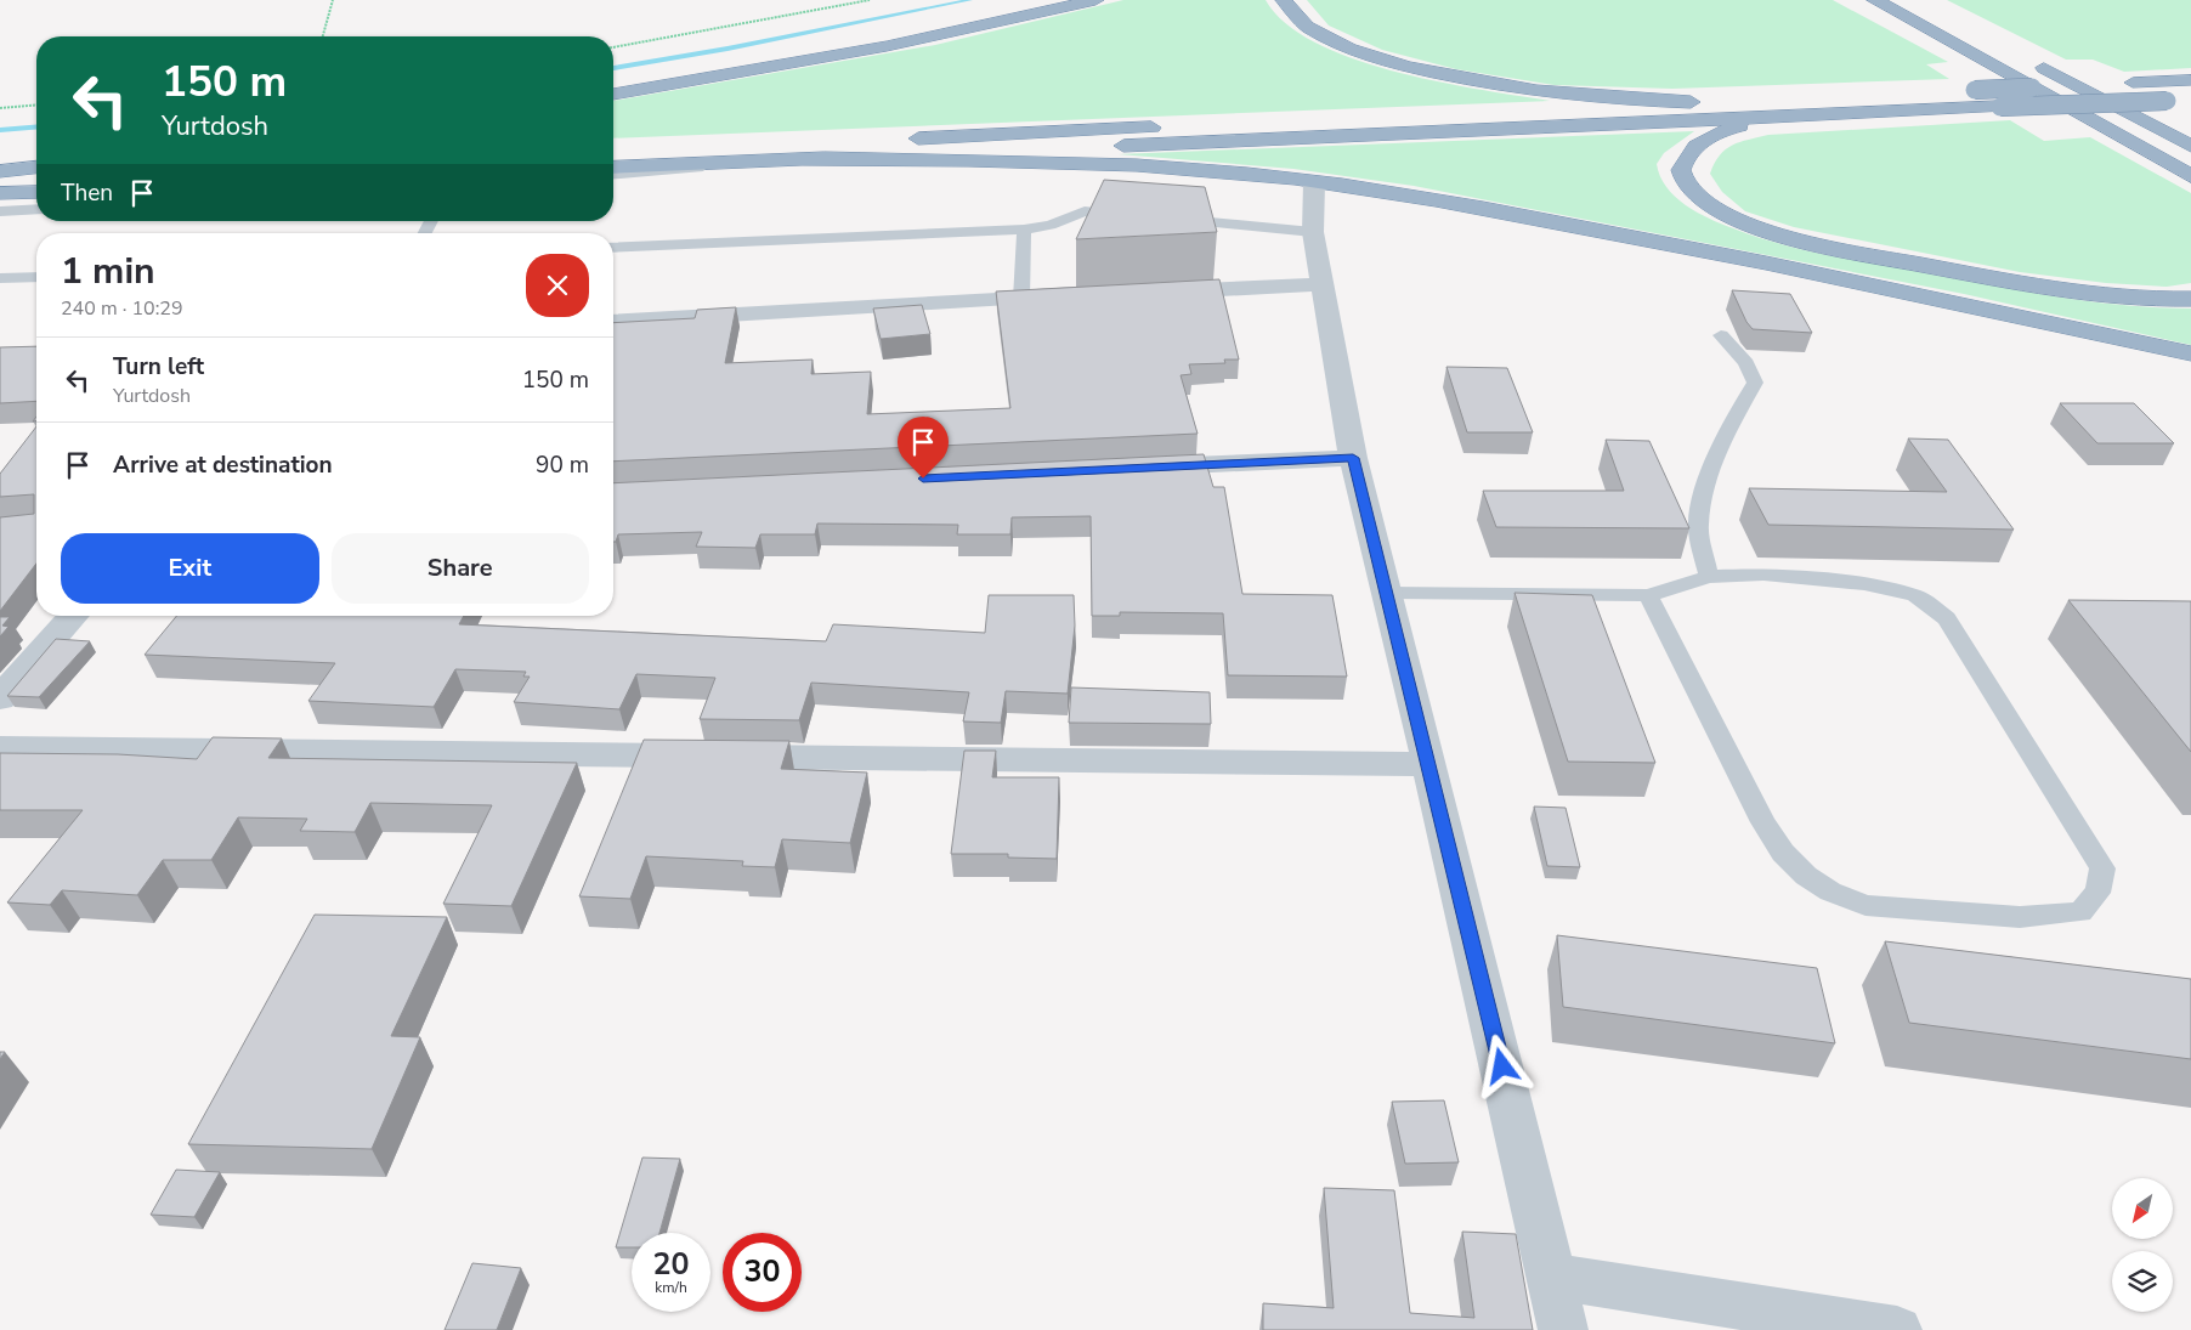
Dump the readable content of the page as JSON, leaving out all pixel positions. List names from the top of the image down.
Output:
{
  "north": "bottom left",
  "page": {
    "turn": ["150 m", "Yurtdosh"],
    "then": "Then",
    "heading": ["1 min", "240 m · 10:29"],
    "list": [
      {
        "name": "Turn left",
        "note": "Yurtdosh",
        "value": "150 m"
      },
      {
        "name": "Arrive at destination",
        "value": "90 m"
      }
    ],
    "buttons": ["Exit", "Share"],
    "speed": "20 km/h",
    "limit": "30"
  }
}
